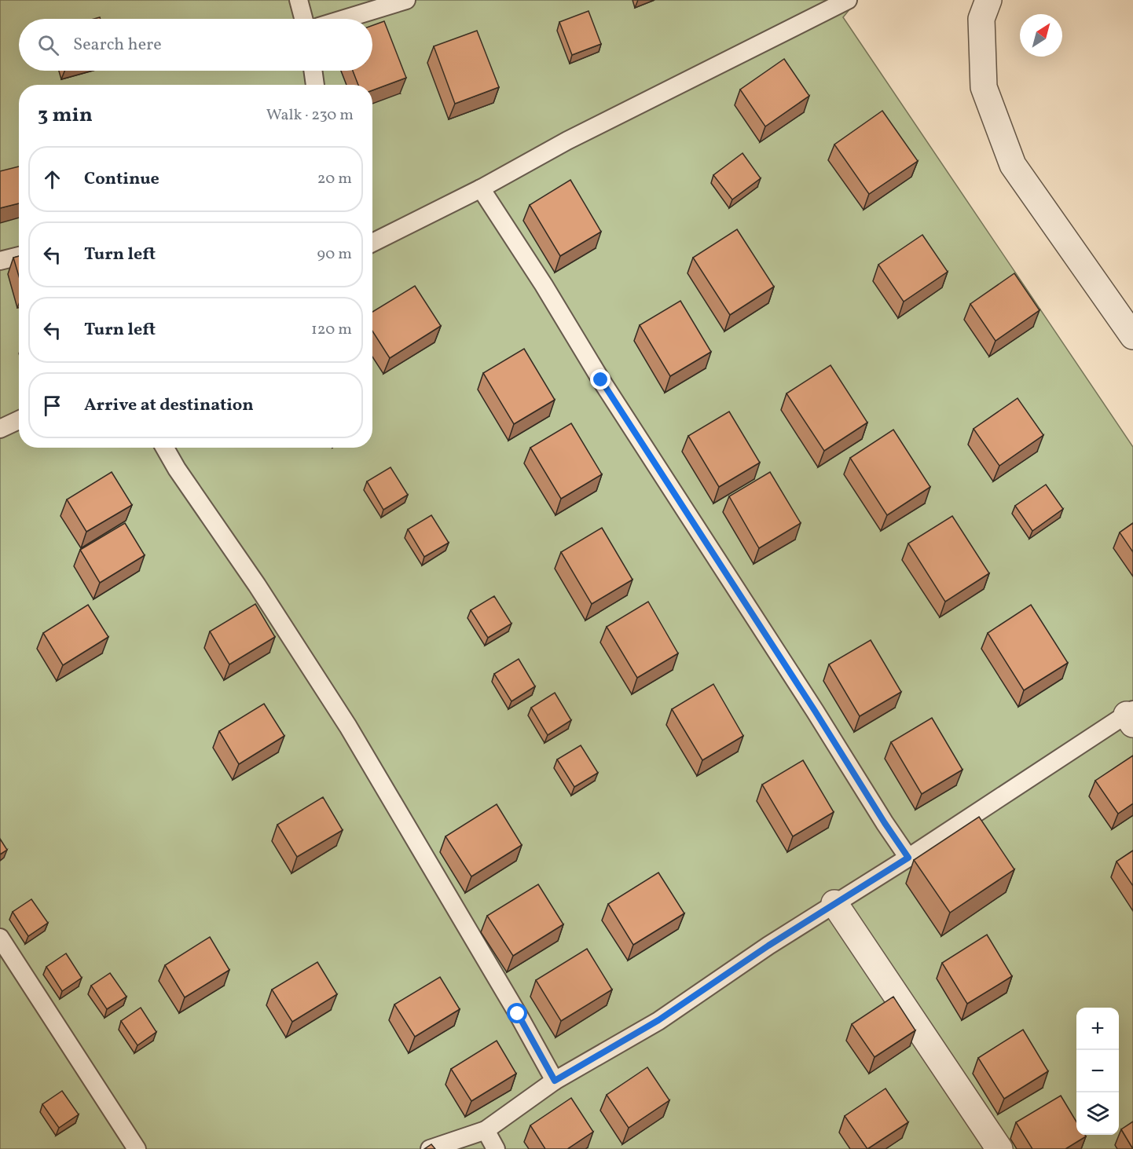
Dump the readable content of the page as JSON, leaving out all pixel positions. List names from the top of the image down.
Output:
{
  "north": "top right",
  "page": {
    "search": "Search here",
    "heading": ["3 min", "Walk · 230 m"],
    "list": [
      ["Continue", "20 m"],
      ["Turn left", "90 m"],
      ["Turn left", "120 m"],
      "Arrive at destination"
    ],
    "map_buttons": ["+", "−"]
  }
}
